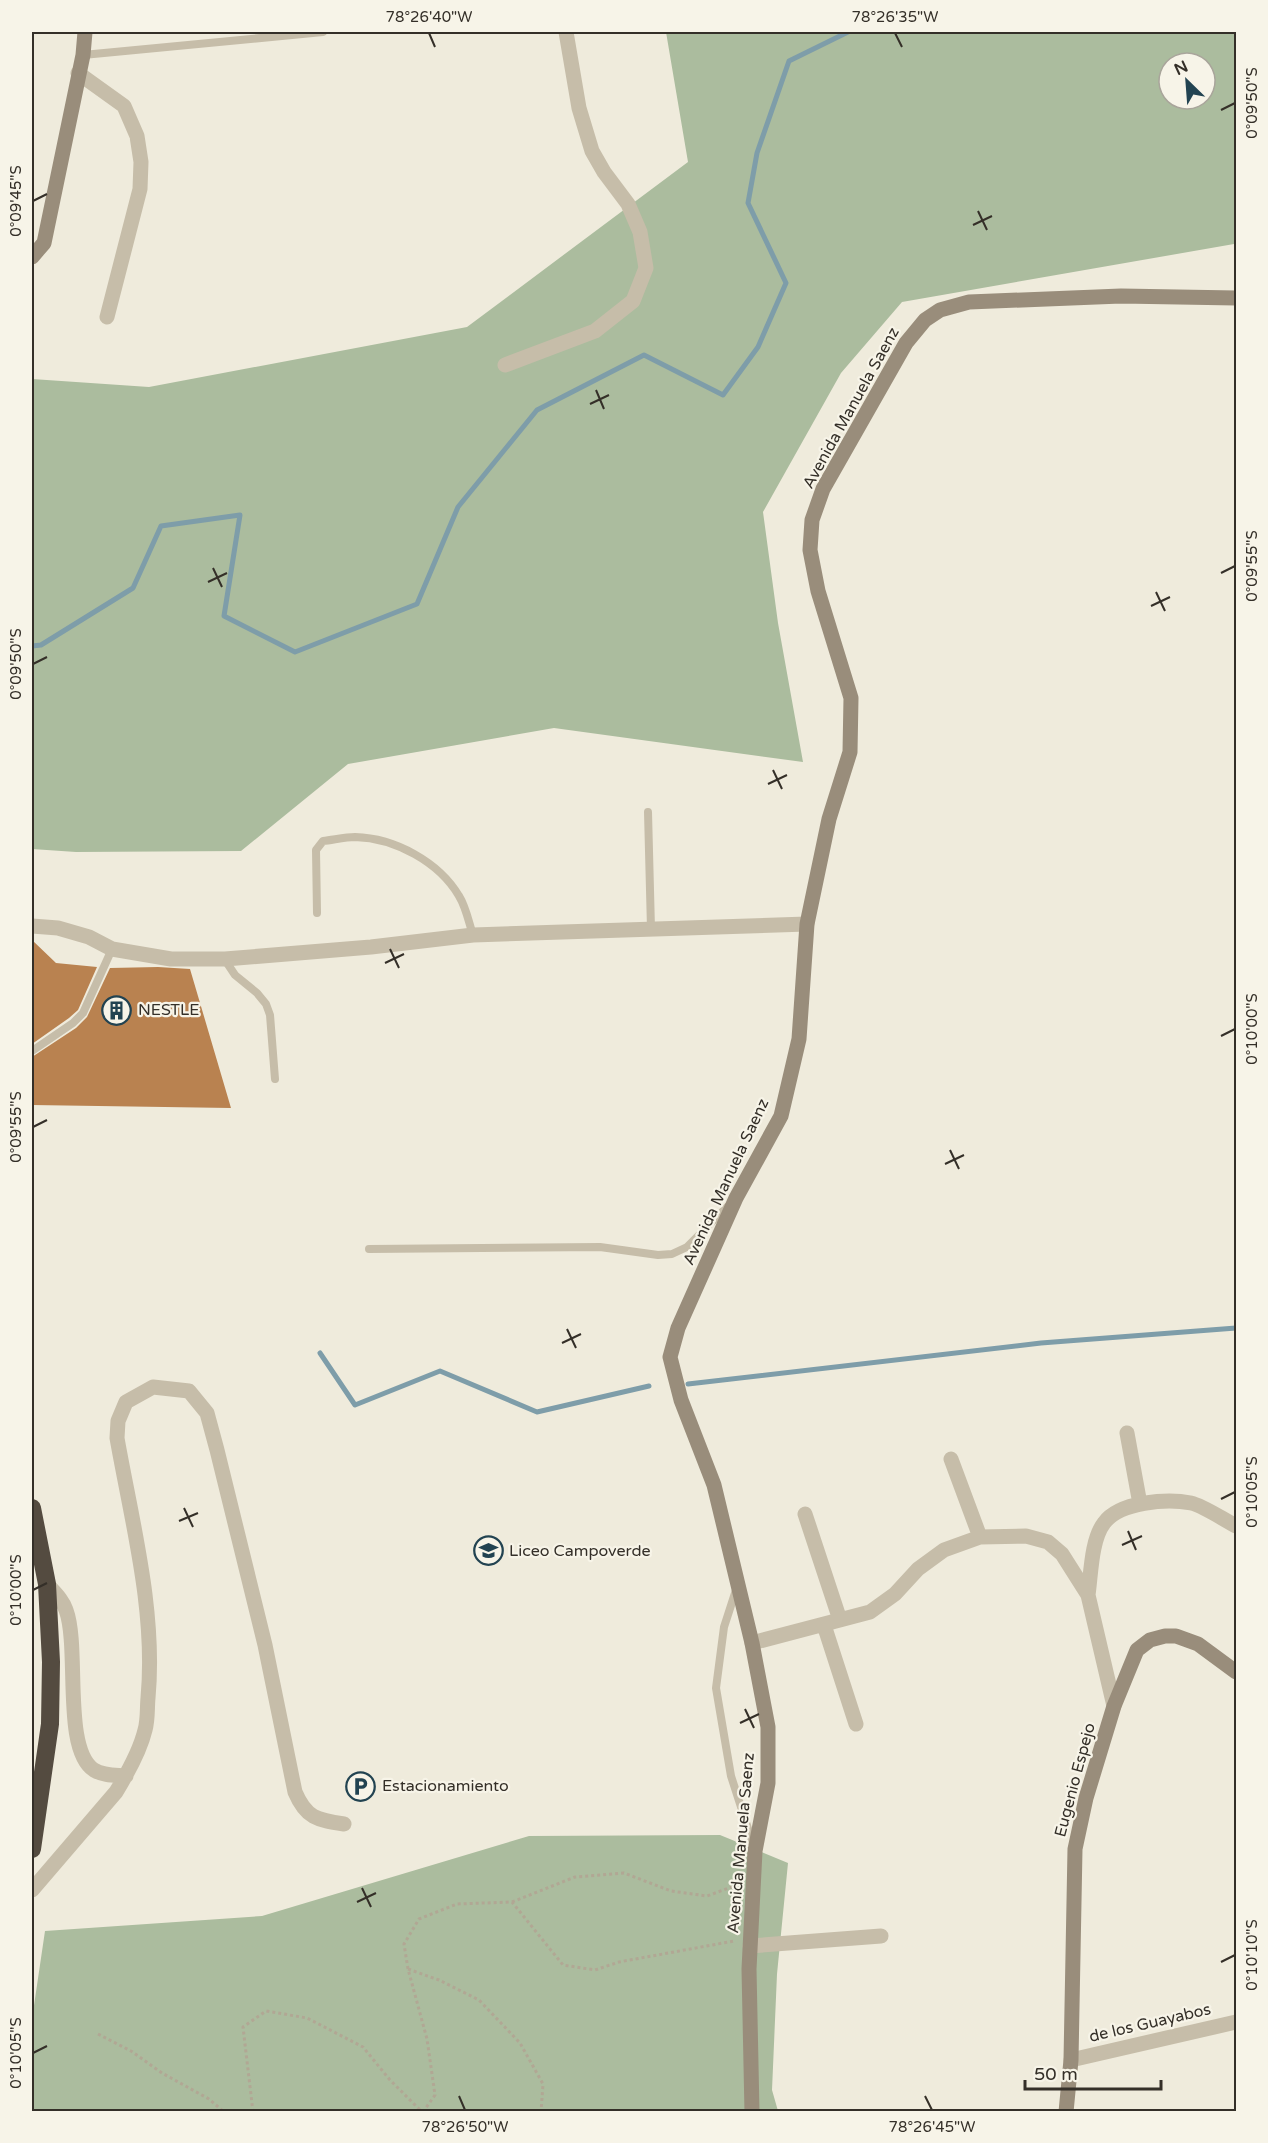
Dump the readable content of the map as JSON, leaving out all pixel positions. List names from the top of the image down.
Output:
{
  "streets": {
    "street": ["Avenida Manuela Saenz", "Eugenio Espejo", "de los Guayabos"]
  },
  "crossings": [
    ["Eugenio Espejo", "de los Guayabos"]
  ],
  "places": {
    "building": ["NESTLE"],
    "school or university": ["Liceo Campoverde"],
    "parking": ["Estacionamiento"]
  },
  "scale_bar": "50 m",
  "north": "top left",
  "coordinates": [
    "78°26'40\"W",
    "78°26'35\"W",
    "0°09'50\"S",
    "0°09'45\"S",
    "0°09'55\"S",
    "0°10'00\"S",
    "0°10'05\"S",
    "0°10'10\"S",
    "78°26'50\"W",
    "78°26'45\"W"
  ]
}
